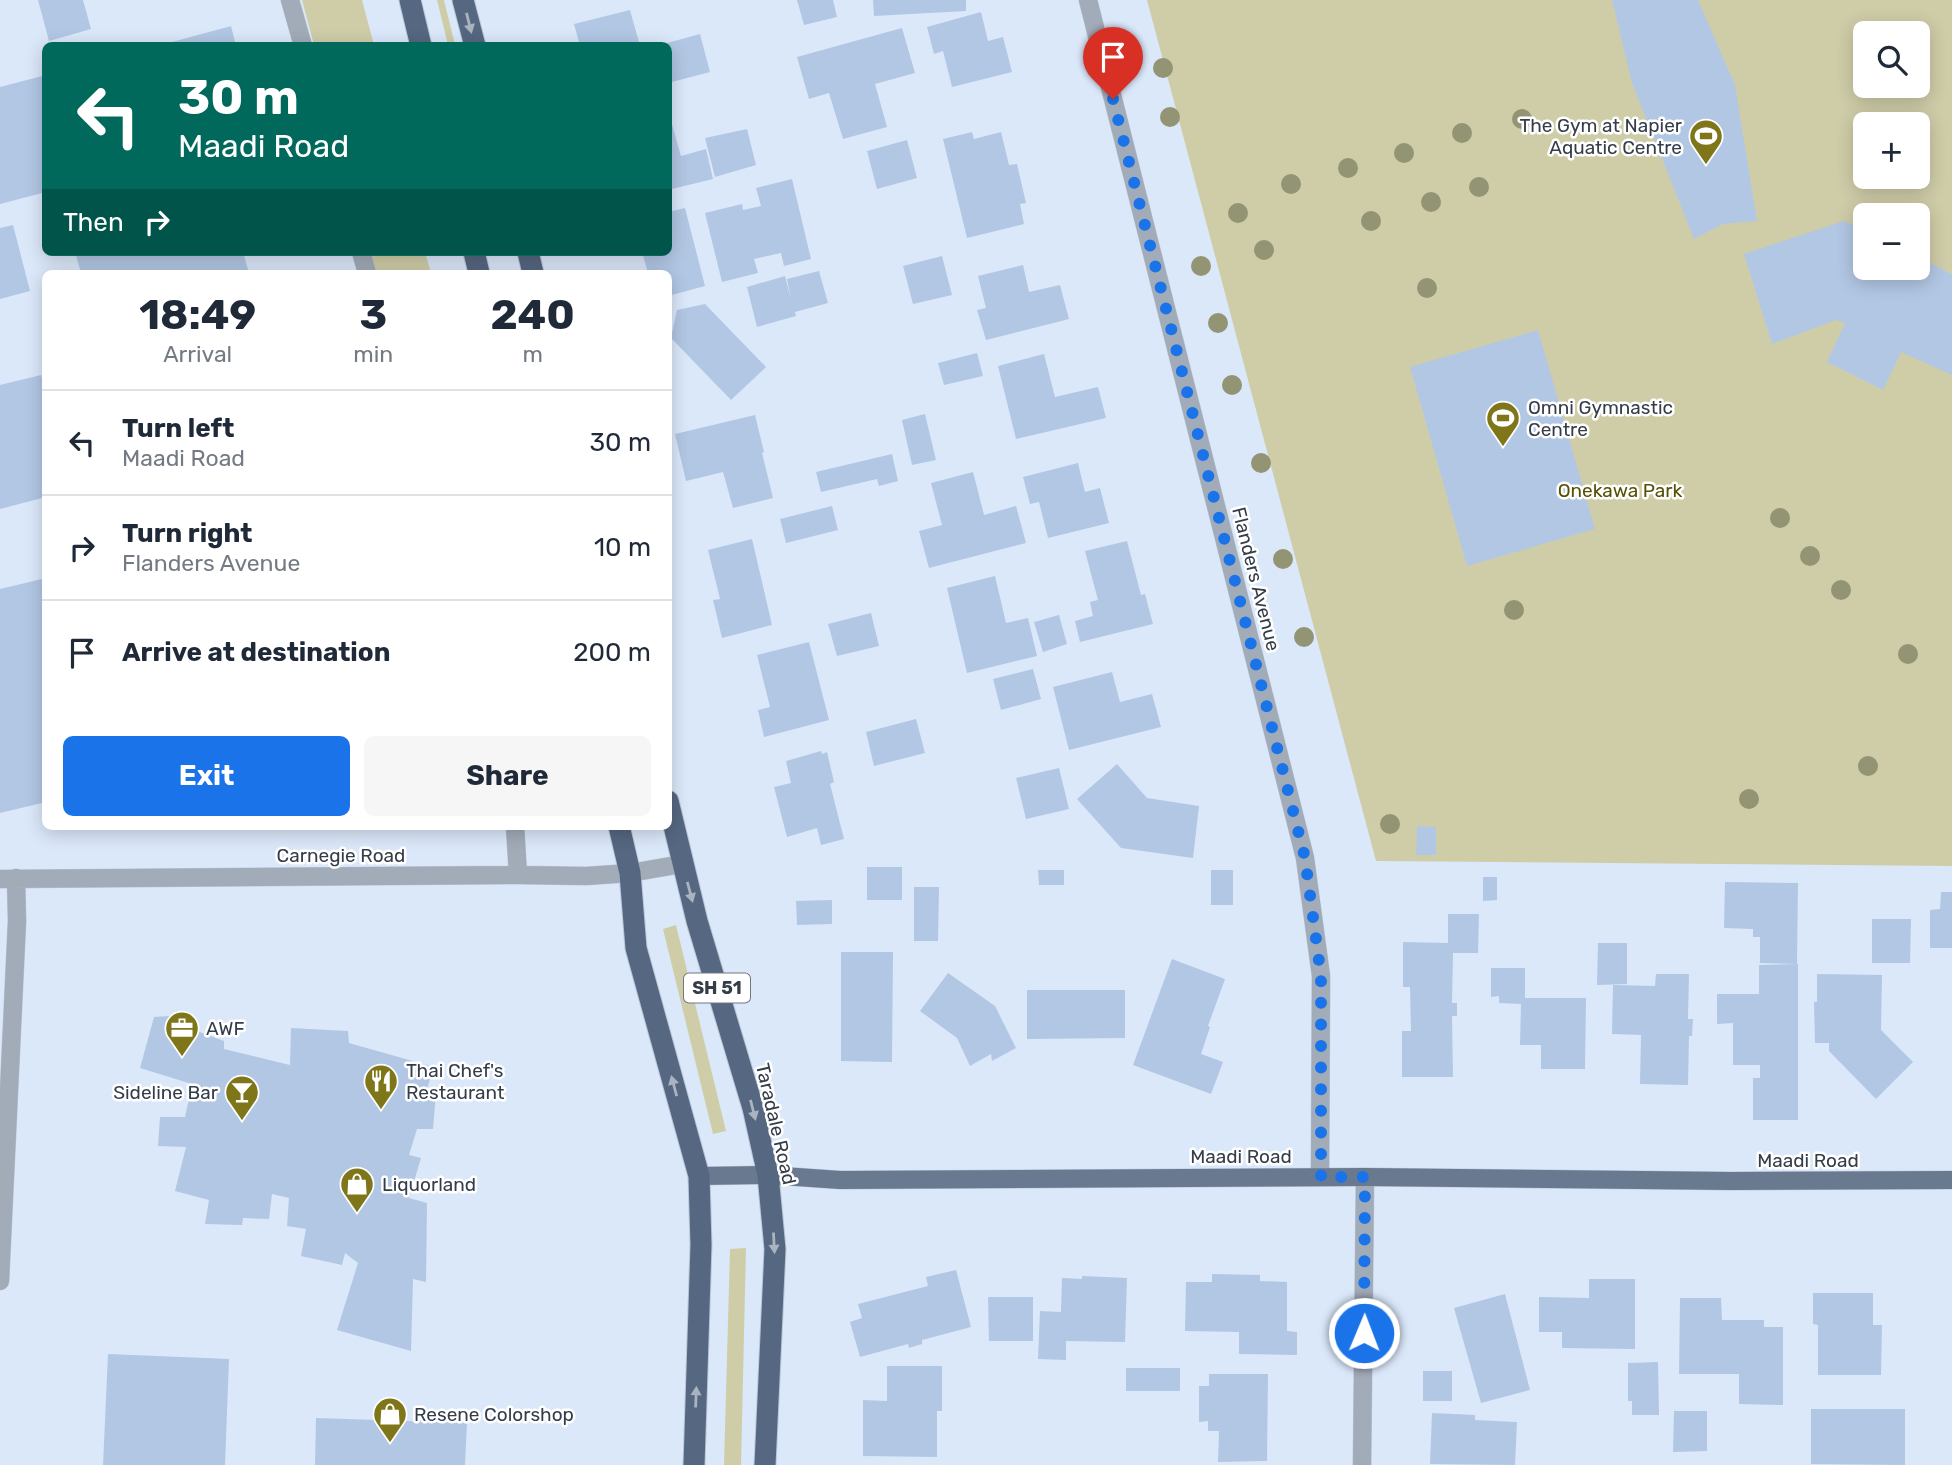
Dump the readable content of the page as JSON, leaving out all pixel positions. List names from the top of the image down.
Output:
{
  "streets": {
    "highway": ["SH 51", "Taradale Road"],
    "main road": ["Maadi Road"],
    "street": ["Flanders Avenue", "Carnegie Road"]
  },
  "crossings": [
    ["Flanders Avenue", "Maadi Road"],
    ["Carnegie Road", "Taradale Road"],
    ["Taradale Road", "Maadi Road"]
  ],
  "parks": ["Onekawa Park"],
  "places": {
    "sports": ["The Gym at Napier Aquatic Centre", "Omni Gymnastic Centre"],
    "office": ["AWF"],
    "restaurant": ["Thai Chef's Restaurant"],
    "bar": ["Sideline Bar"],
    "shop": ["Liquorland", "Resene Colorshop"]
  },
  "page": {
    "map_buttons": ["+", "−"],
    "turn": ["30 m", "Maadi Road"],
    "then": "Then",
    "eta": [
      "18:49",
      "Arrival",
      "3",
      "min",
      "240",
      "m"
    ],
    "list": [
      {
        "name": "Turn left",
        "note": "Maadi Road",
        "value": "30 m"
      },
      {
        "name": "Turn right",
        "note": "Flanders Avenue",
        "value": "10 m"
      },
      {
        "name": "Arrive at destination",
        "value": "200 m"
      }
    ],
    "buttons": ["Exit", "Share"]
  }
}
